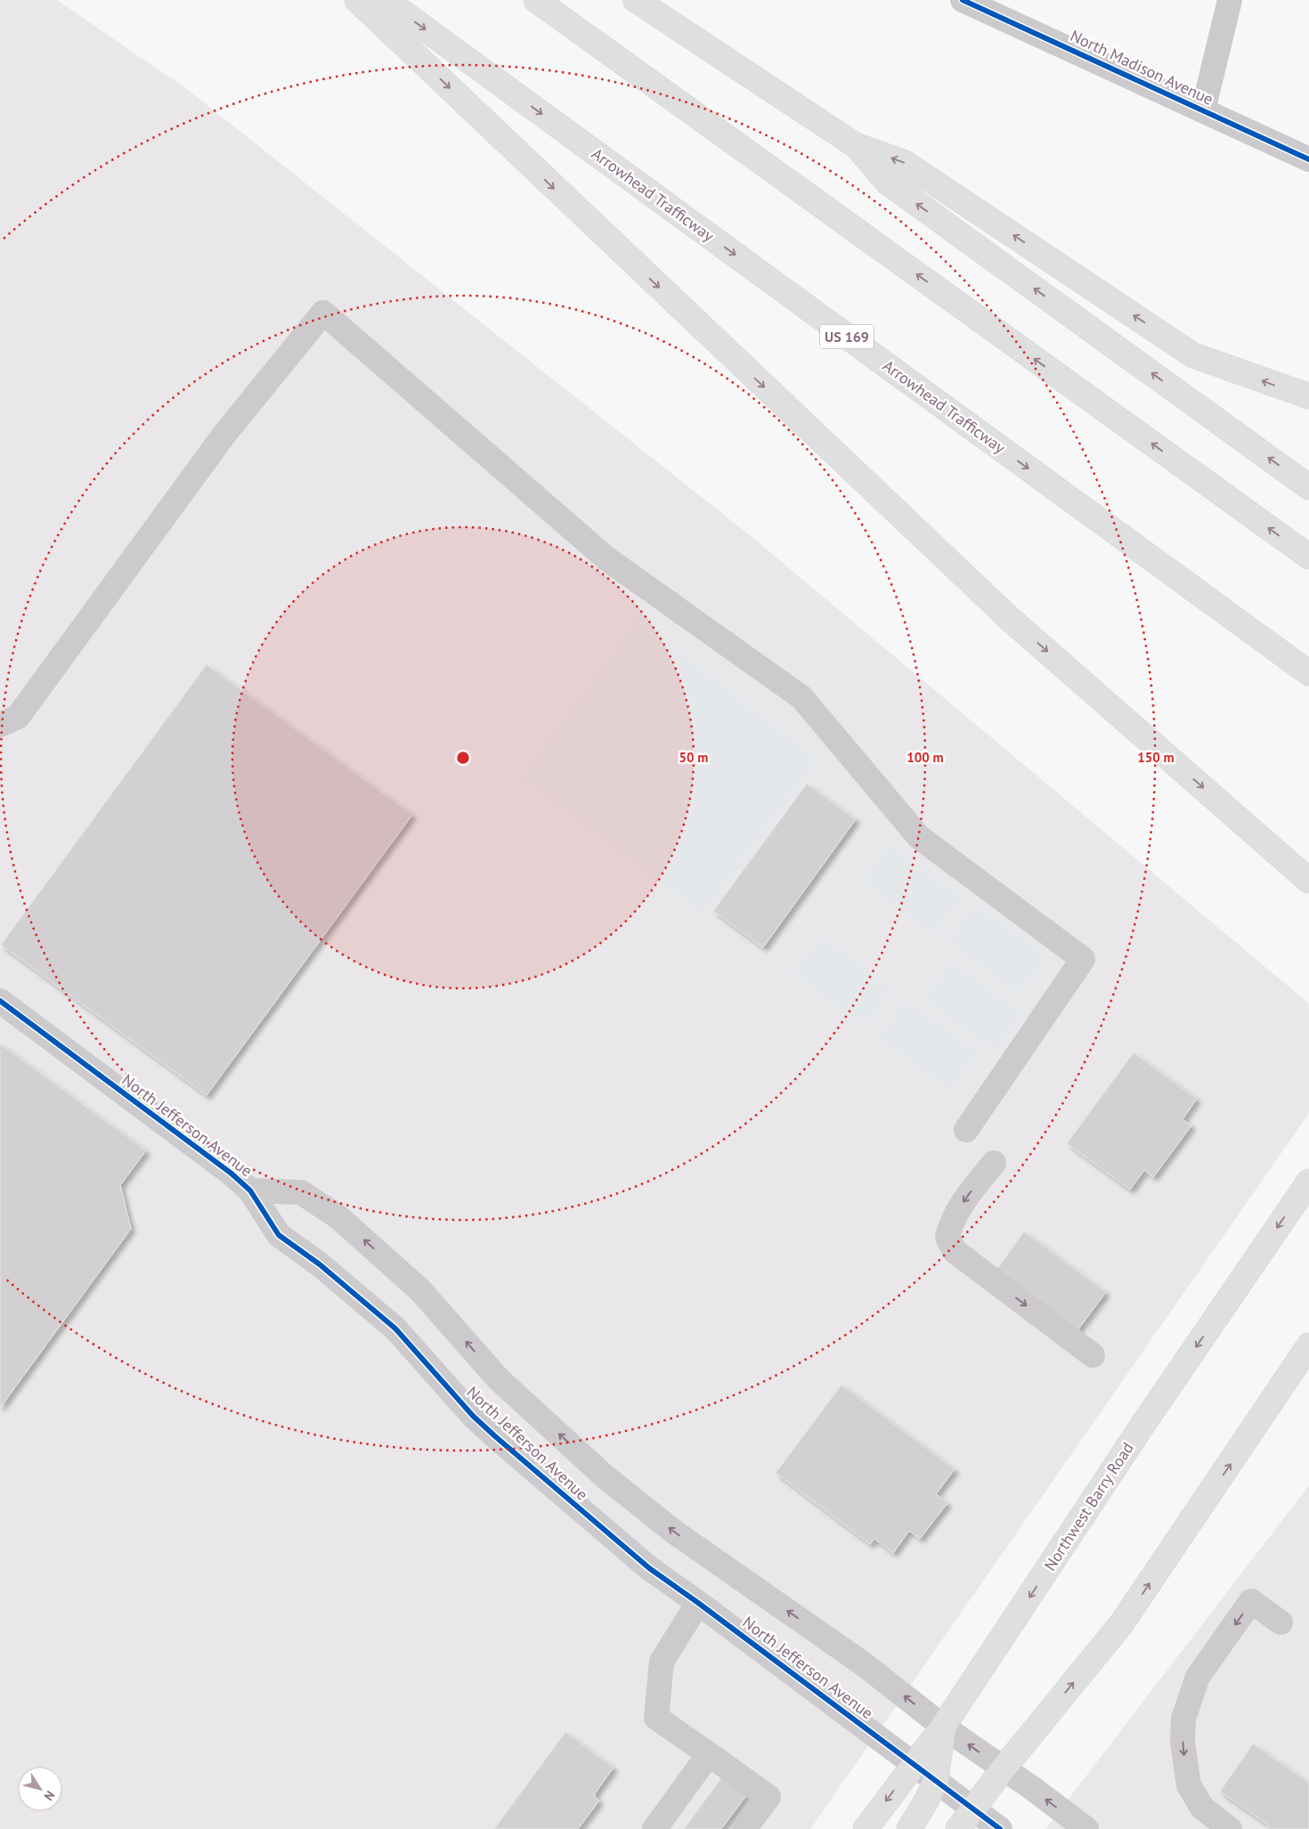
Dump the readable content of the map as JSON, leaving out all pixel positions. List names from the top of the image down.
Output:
{
  "streets": {
    "main road": ["Arrowhead Trafficway", "US 169", "Northwest Barry Road"],
    "street": ["North Madison Avenue", "North Jefferson Avenue"]
  },
  "crossings": [
    ["North Jefferson Avenue", "Northwest Barry Road"]
  ],
  "north": "bottom right",
  "rings": ["50 m", "100 m", "150 m"]
}
